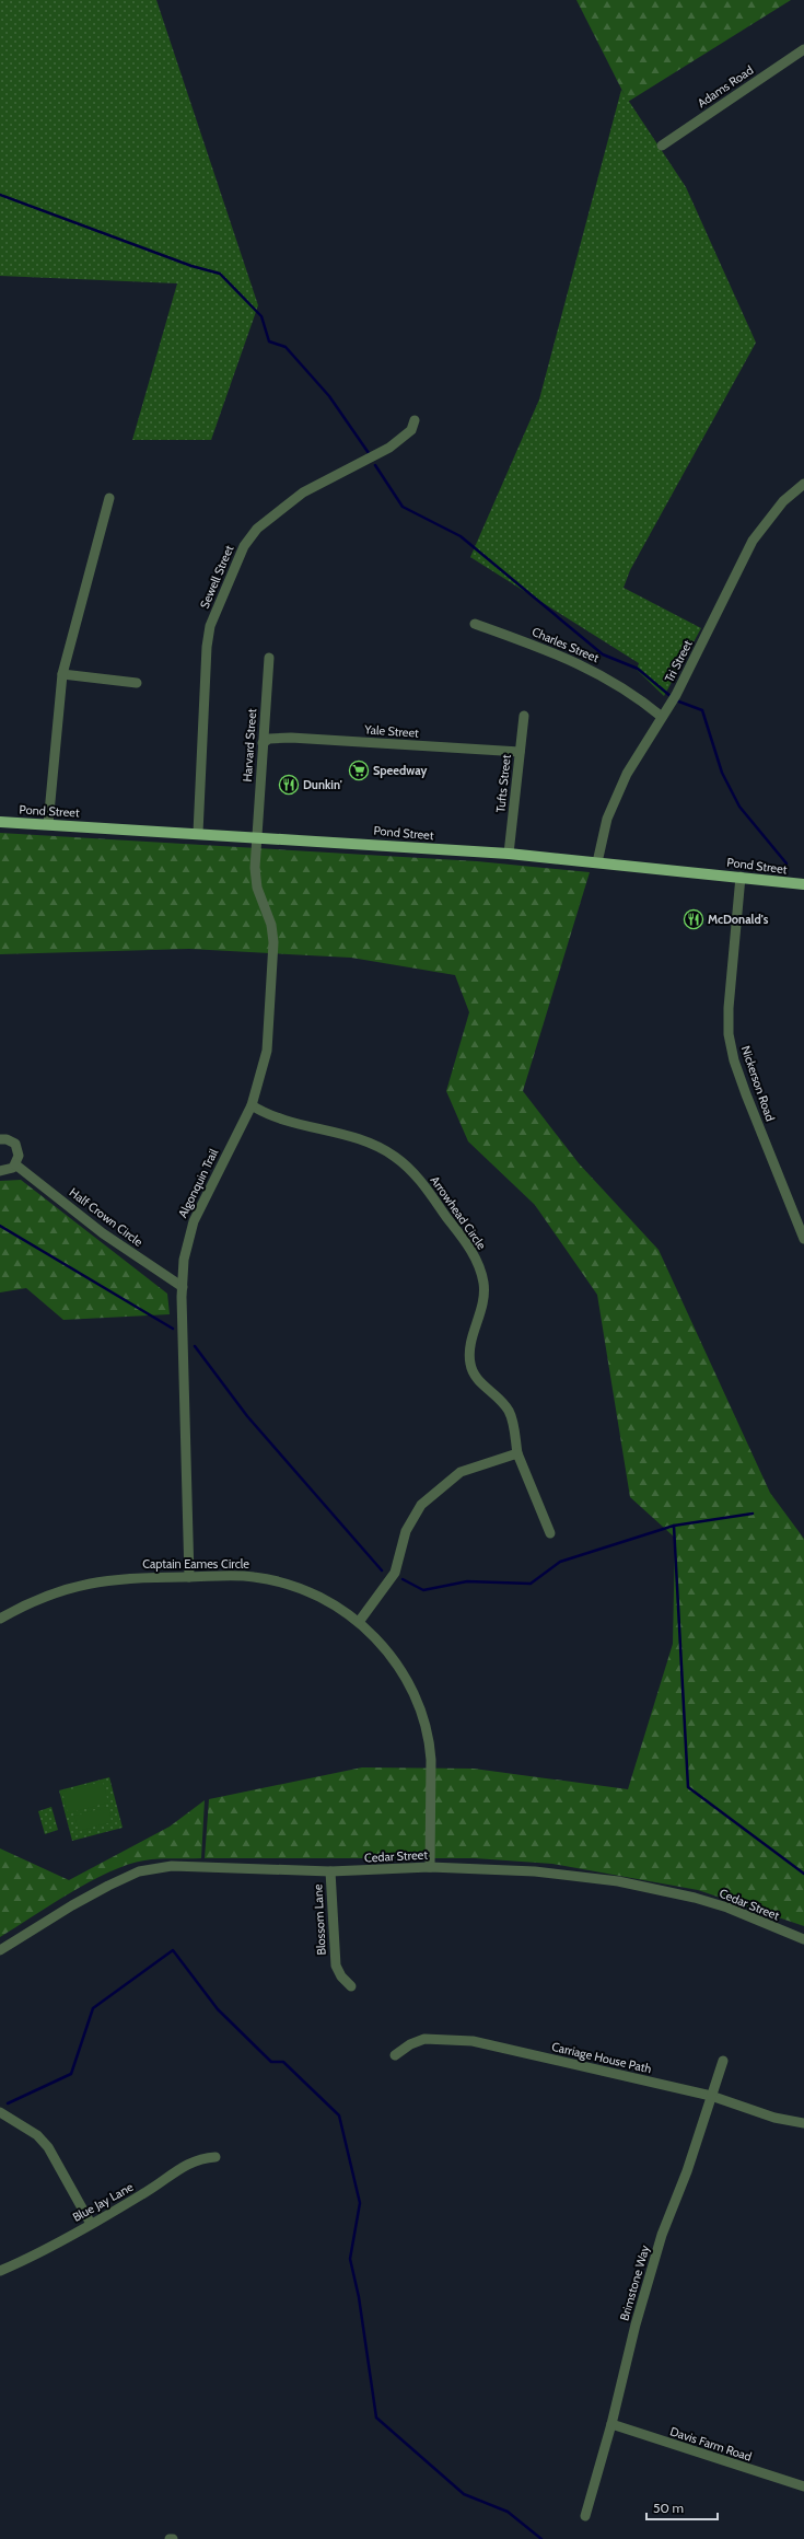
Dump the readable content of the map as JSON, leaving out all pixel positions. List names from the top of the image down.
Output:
{
  "streets": {
    "main road": ["Pond Street"],
    "street": [
      "Adams Road",
      "Sewell Street",
      "Charles Street",
      "Tri Street",
      "Yale Street",
      "Harvard Street",
      "Tufts Street",
      "Nickerson Road",
      "Algonquin Trail",
      "Arrowhead Circle",
      "Half Crown Circle",
      "Captain Eames Circle",
      "Cedar Street",
      "Blossom Lane",
      "Carriage House Path",
      "Blue Jay Lane",
      "Brimstone Way",
      "Davis Farm Road"
    ]
  },
  "crossings": [
    ["Sewell Street", "Pond Street"],
    ["Charles Street", "Tri Street"],
    ["Tri Street", "Pond Street"],
    ["Yale Street", "Harvard Street"],
    ["Yale Street", "Tufts Street"],
    ["Harvard Street", "Pond Street"],
    ["Harvard Street", "Algonquin Trail"],
    ["Tufts Street", "Pond Street"],
    ["Pond Street", "Nickerson Road"],
    ["Pond Street", "Algonquin Trail"],
    ["Algonquin Trail", "Arrowhead Circle"],
    ["Algonquin Trail", "Half Crown Circle"],
    ["Algonquin Trail", "Captain Eames Circle"],
    ["Captain Eames Circle", "Cedar Street"],
    ["Cedar Street", "Blossom Lane"],
    ["Carriage House Path", "Brimstone Way"],
    ["Brimstone Way", "Davis Farm Road"]
  ],
  "places": {
    "supermarket": ["Speedway"],
    "restaurant": ["Dunkin'", "McDonald's"]
  },
  "scale_bar": "50 m"
}
